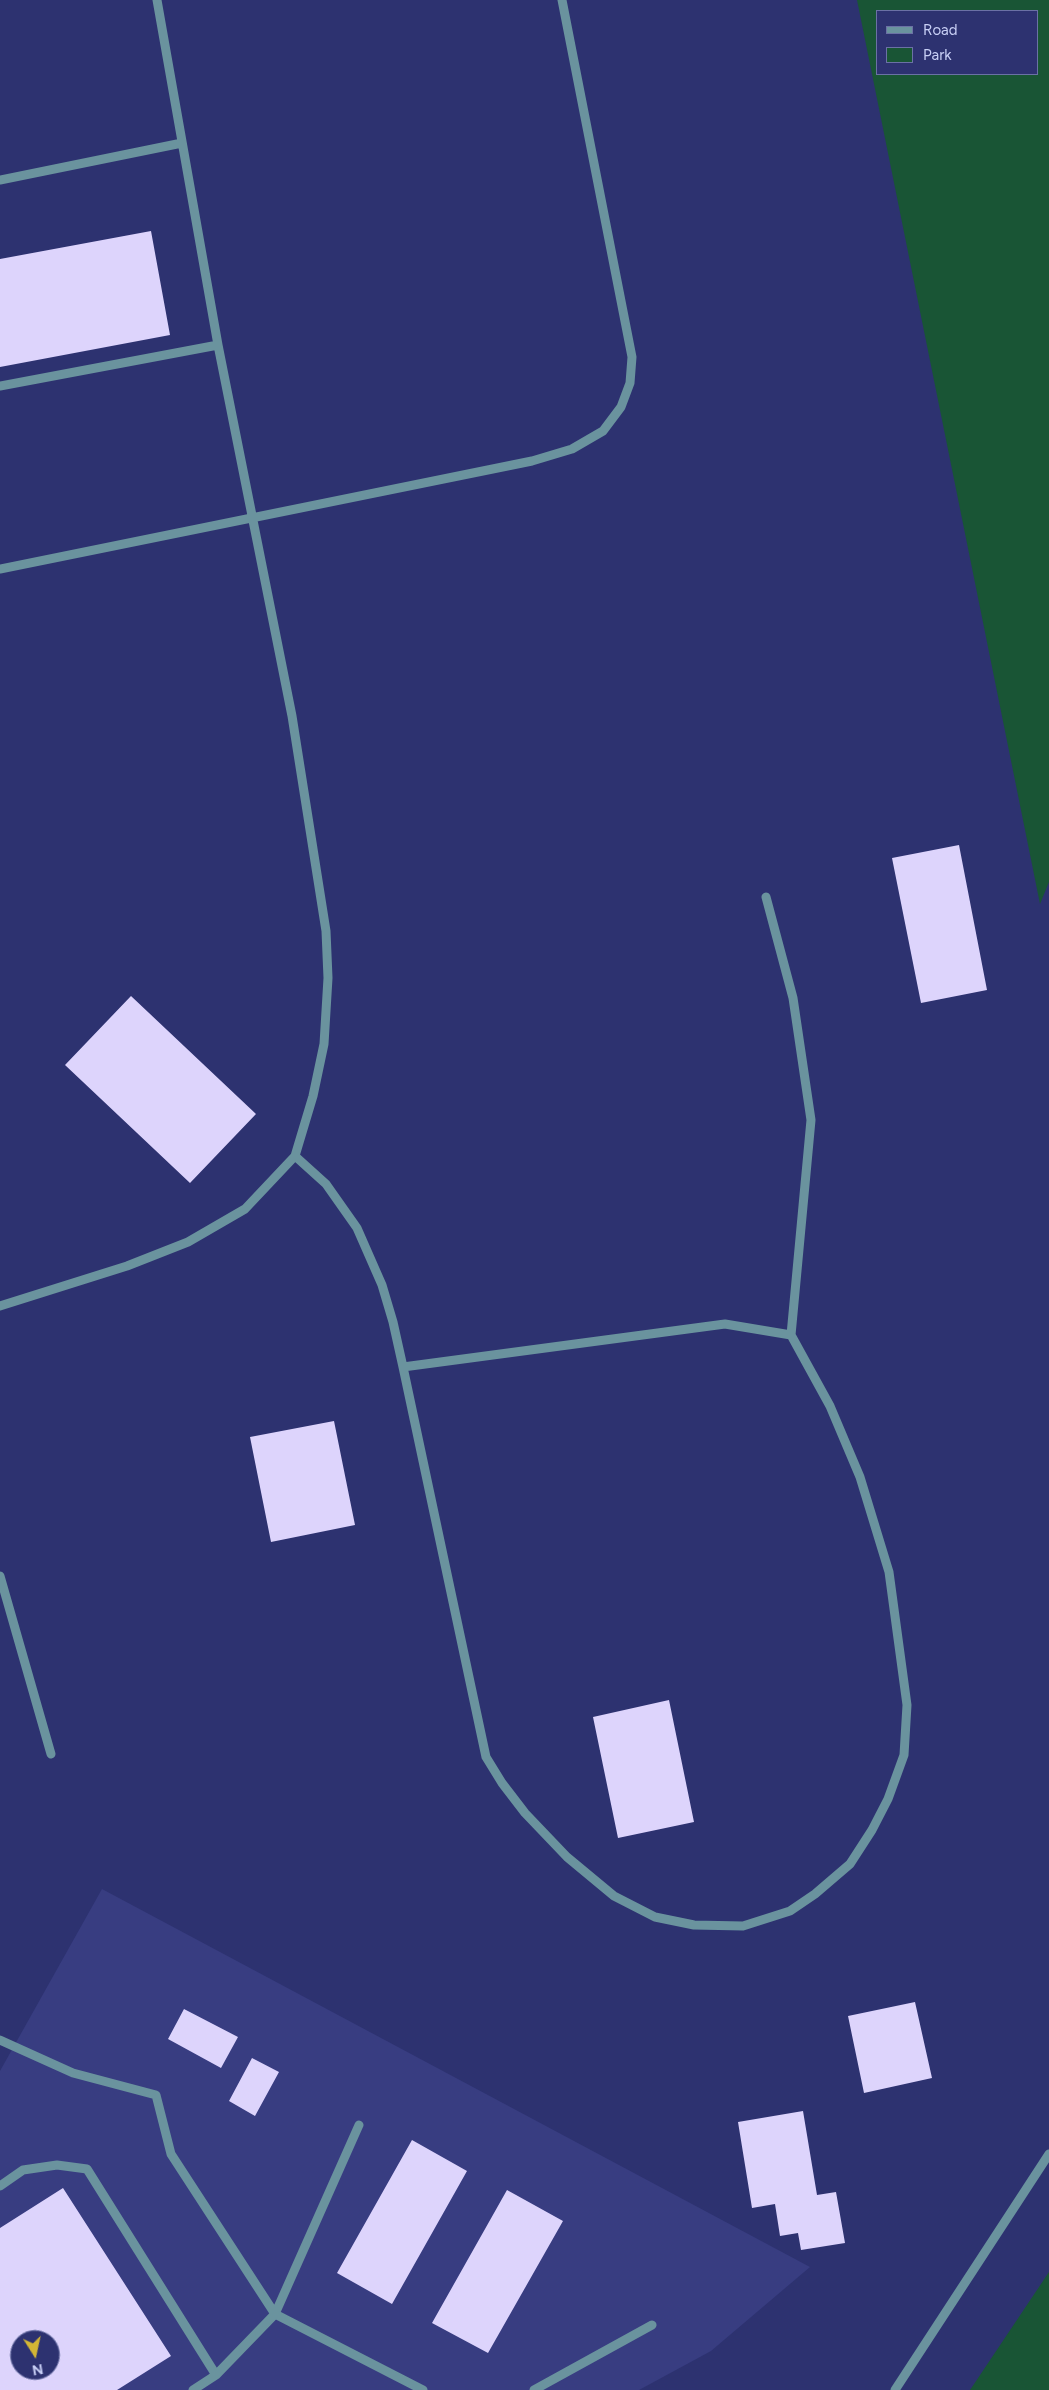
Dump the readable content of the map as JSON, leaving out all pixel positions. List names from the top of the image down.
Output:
{
  "legend": ["Road", "Park"],
  "north": "bottom"
}
